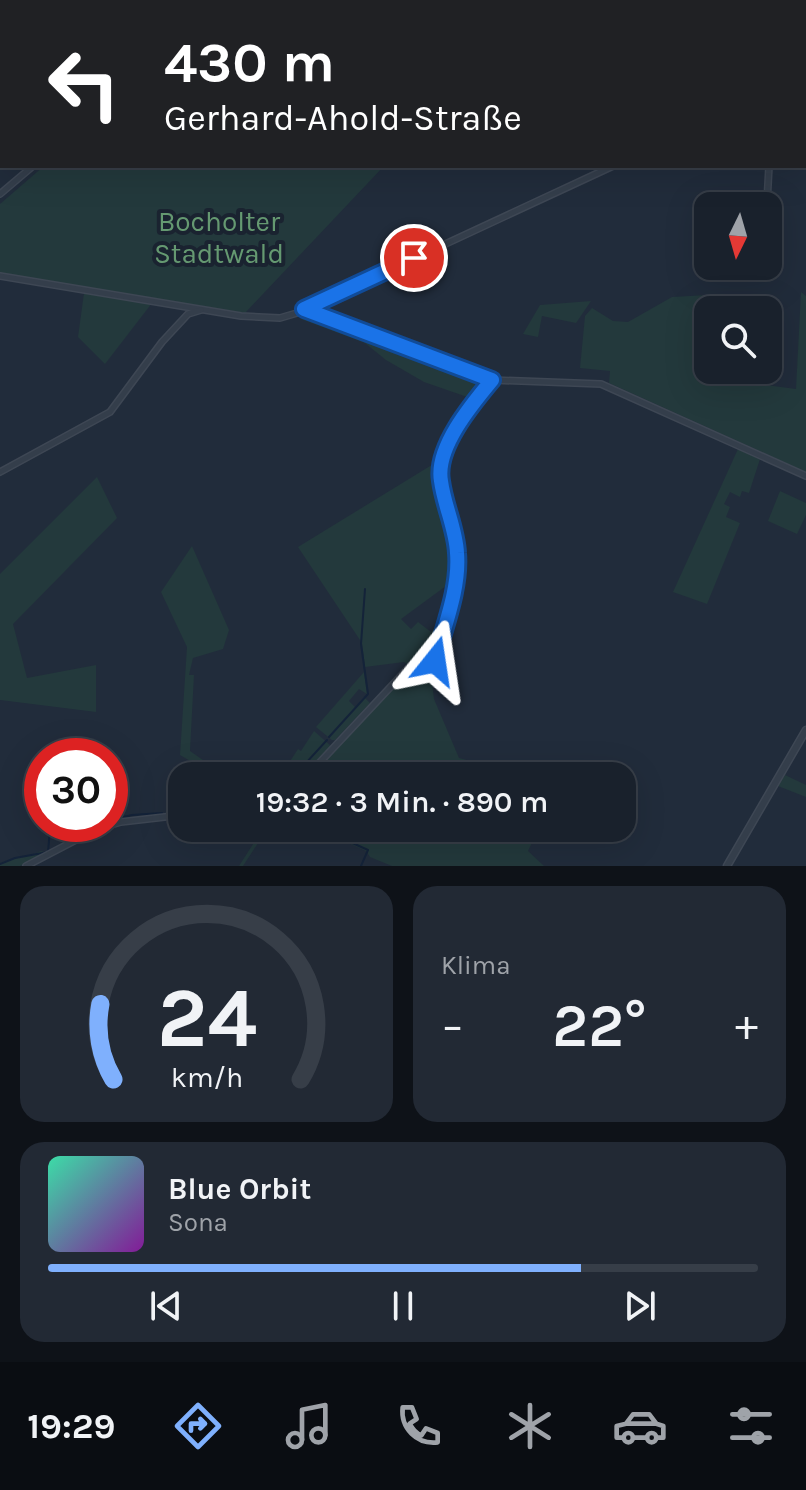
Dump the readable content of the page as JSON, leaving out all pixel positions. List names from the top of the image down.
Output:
{
  "parks": ["Bocholter Stadtwald"],
  "north": "bottom",
  "page": {
    "turn": ["430 m", "Gerhard-Ahold-Straße"],
    "limit": "30",
    "trip": "19:32 · 3 Min. · 890 m",
    "tile": "Klima",
    "heat": ["−", "22°", "+"],
    "song": ["Blue Orbit", "Sona"],
    "tabs": "19:29",
    "gauge": ["24", "km/h"]
  }
}
